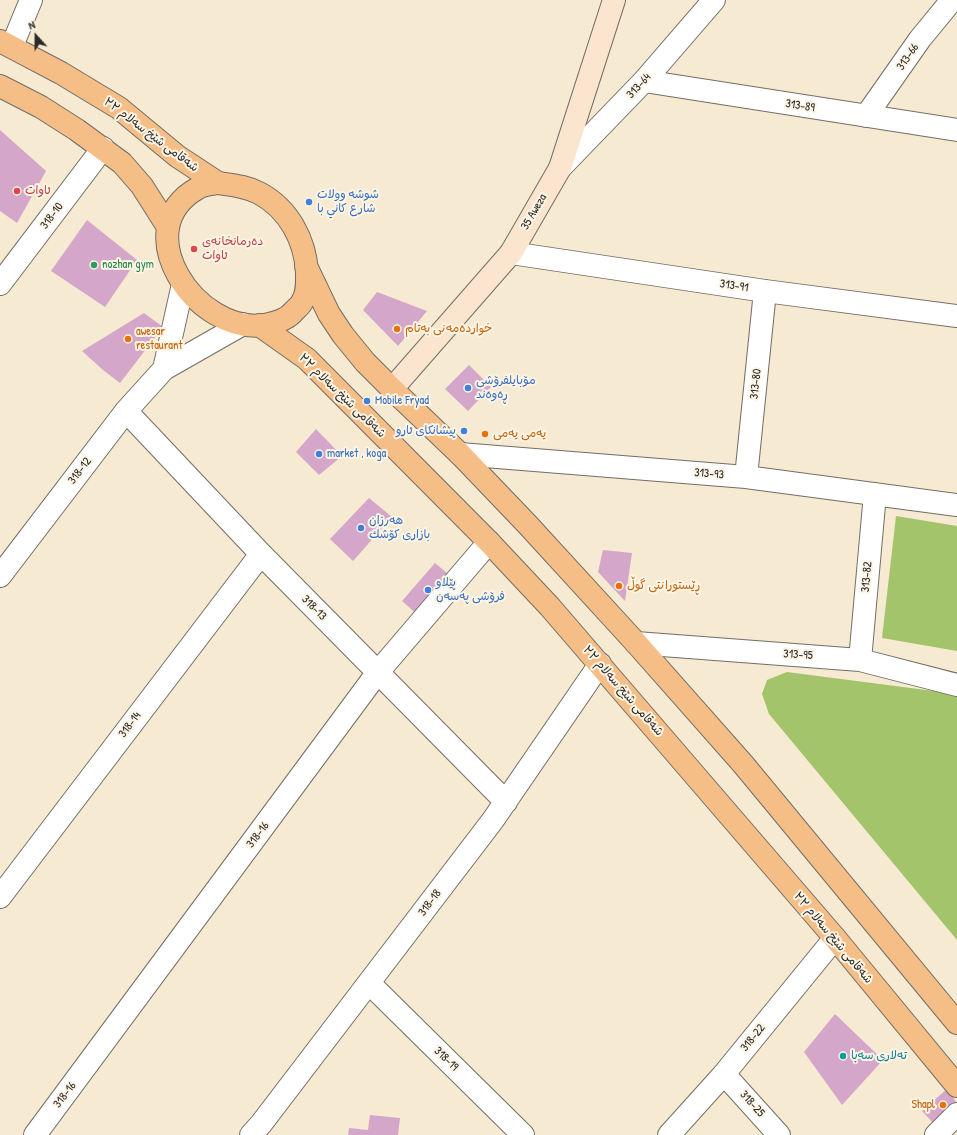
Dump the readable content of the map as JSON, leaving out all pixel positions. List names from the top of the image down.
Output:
{
  "streets": {
    "main road": ["شەقامی شێخ سەلام ٣٣"],
    "street": [
      "313-66",
      "313-64",
      "313-89",
      "35 Aweza",
      "318-10",
      "313-91",
      "313-80",
      "318-12",
      "313-93",
      "313-82",
      "318-13",
      "313-95",
      "318-14",
      "318-16",
      "318-18",
      "318-22",
      "318-19",
      "318-25"
    ]
  },
  "crossings": [
    ["313-66", "313-89"],
    ["313-64", "313-89"],
    ["313-64", "35 Aweza"],
    ["شەقامی شێخ سەلام ٣٣", "35 Aweza"],
    ["شەقامی شێخ سەلام ٣٣", "318-12"],
    ["شەقامی شێخ سەلام ٣٣", "313-93"],
    ["شەقامی شێخ سەلام ٣٣", "313-95"],
    ["شەقامی شێخ سەلام ٣٣", "318-16"],
    ["شەقامی شێخ سەلام ٣٣", "318-18"],
    ["شەقامی شێخ سەلام ٣٣", "318-22"],
    ["35 Aweza", "313-91"],
    ["313-91", "313-80"],
    ["313-80", "313-93"],
    ["318-12", "318-13"],
    ["313-93", "313-82"],
    ["313-82", "313-95"],
    ["318-13", "318-14"],
    ["318-13", "318-16"],
    ["318-13", "318-18"],
    ["318-18", "318-19"],
    ["318-22", "318-25"]
  ],
  "places": [
    "ئاوات",
    "شوشه وولات شارع كاني با",
    "دەرمانخانەی ئاوات",
    "nozhan gym",
    "خواردەمەنی بەتام",
    "awesar restaurant",
    "مۆبایلفرۆشی ڕەوەند",
    "Mobile Fryad",
    "پیشانکای ئارو",
    "یەمی یەمی",
    "market , koga",
    "هەرزان بازاری کۆشك",
    "ڕێستورانتی گوڵ",
    "پێلاو فرۆشی پەسەن",
    "تەلاری سەبا",
    "Shapl"
  ],
  "north": "top"
}
